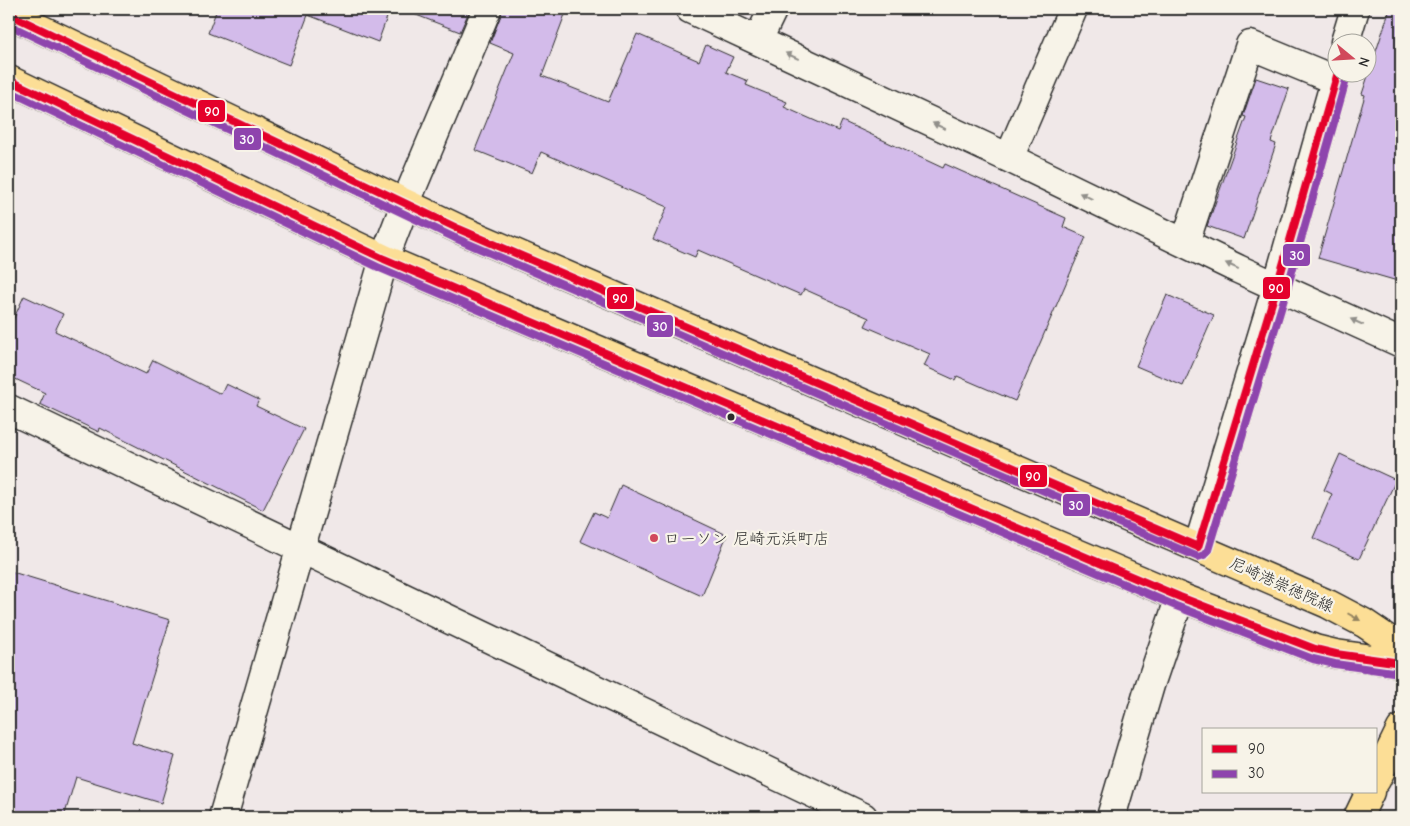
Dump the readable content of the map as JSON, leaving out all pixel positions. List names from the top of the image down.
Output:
{
  "streets": {
    "main road": ["尼崎港崇徳院線"]
  },
  "places": ["ローソン 尼崎元浜町店"],
  "lines": ["transit line 90", "transit line 30"],
  "legend": ["90", "30"],
  "north": "right"
}
